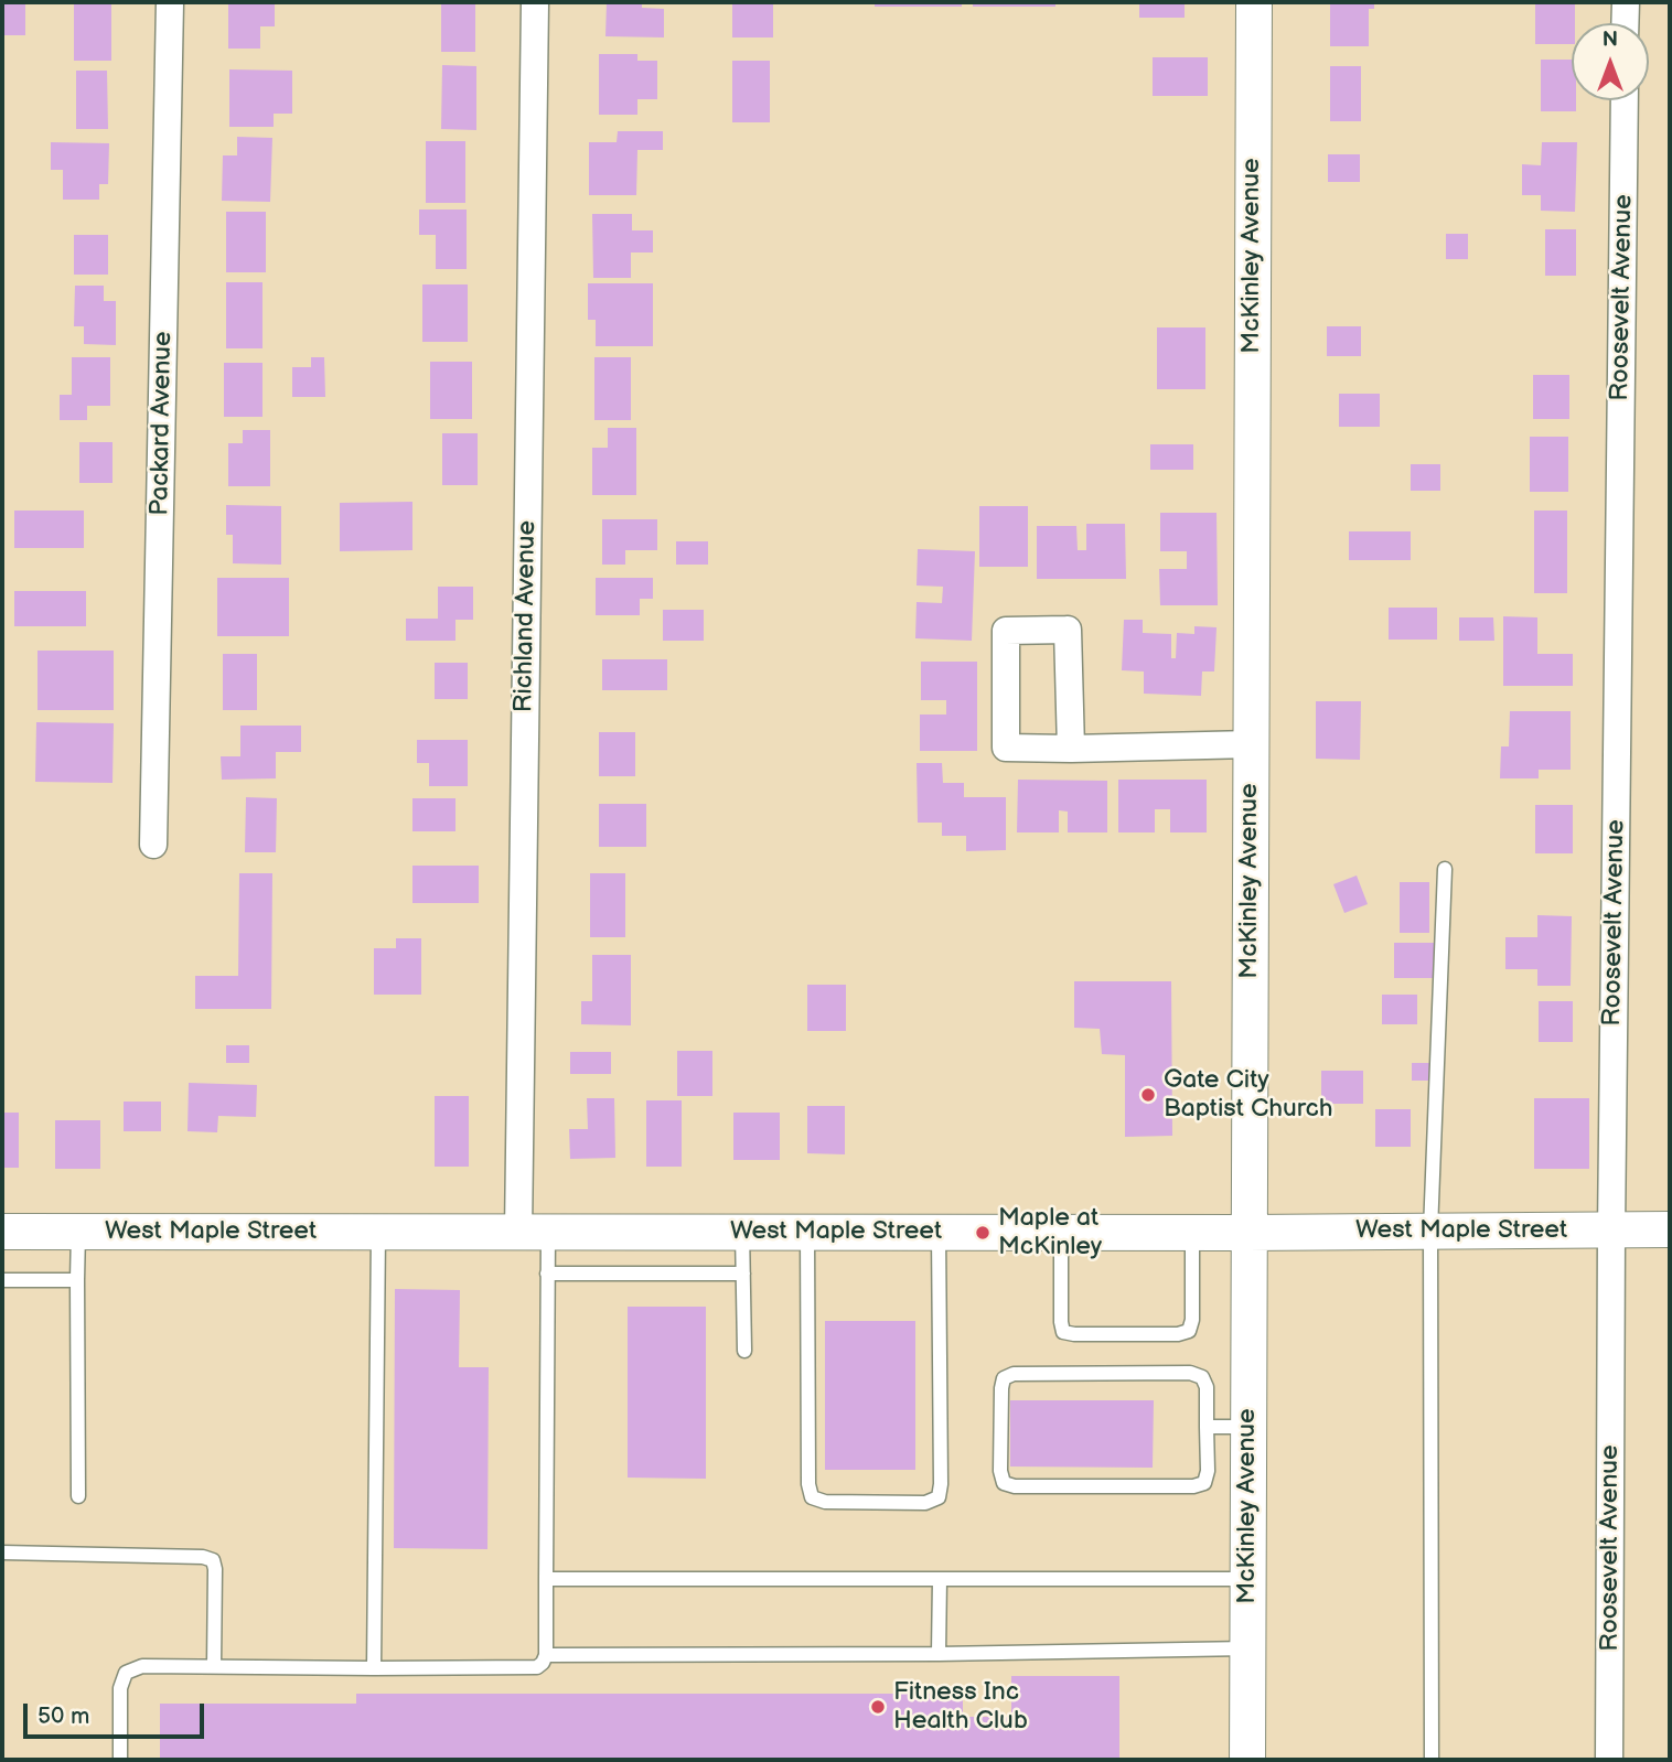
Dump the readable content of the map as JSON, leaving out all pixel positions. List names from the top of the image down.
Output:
{
  "streets": {
    "street": [
      "McKinley Avenue",
      "Roosevelt Avenue",
      "Packard Avenue",
      "Richland Avenue",
      "West Maple Street"
    ]
  },
  "crossings": [
    ["McKinley Avenue", "West Maple Street"],
    ["Roosevelt Avenue", "West Maple Street"],
    ["Richland Avenue", "West Maple Street"]
  ],
  "places": ["Gate City Baptist Church", "Maple at McKinley", "Fitness Inc Health Club"],
  "scale_bar": "50 m",
  "north": "top"
}
